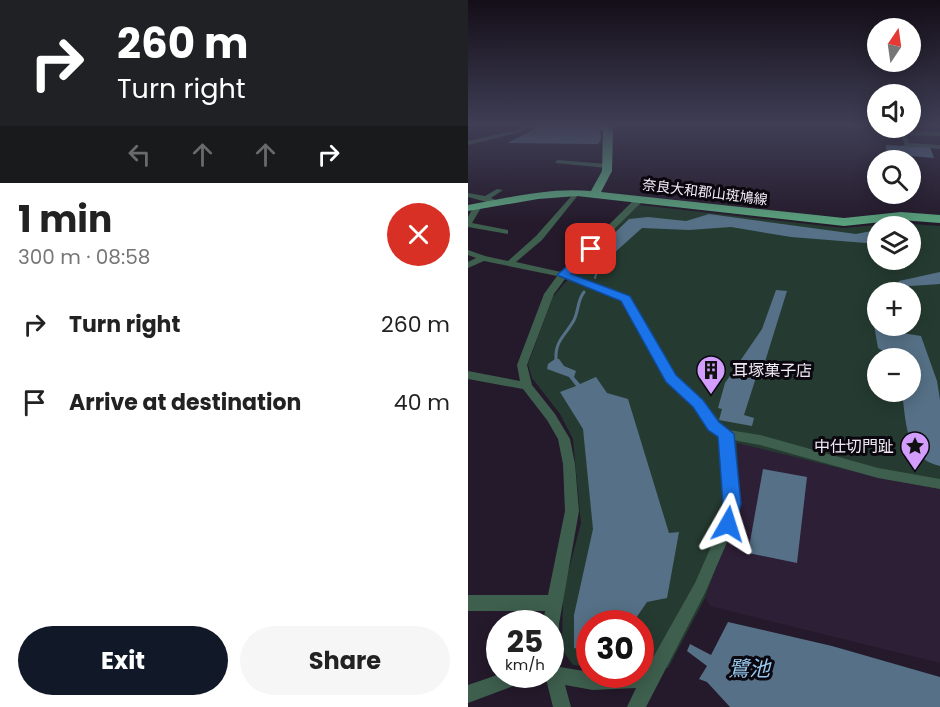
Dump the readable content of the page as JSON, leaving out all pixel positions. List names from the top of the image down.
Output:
{
  "streets": {
    "main road": ["奈良大和郡山斑鳩線"]
  },
  "water": ["鷺池"],
  "places": {
    "building": ["耳塚菓子店"],
    "place": ["中仕切門趾"]
  },
  "north": "top",
  "page": {
    "turn": ["260 m", "Turn right"],
    "map_buttons": ["+", "−"],
    "heading": ["1 min", "300 m · 08:58"],
    "list": [
      {
        "name": "Turn right",
        "value": "260 m"
      },
      {
        "name": "Arrive at destination",
        "value": "40 m"
      }
    ],
    "speed": "25 km/h",
    "limit": "30",
    "buttons": ["Exit", "Share"]
  }
}
